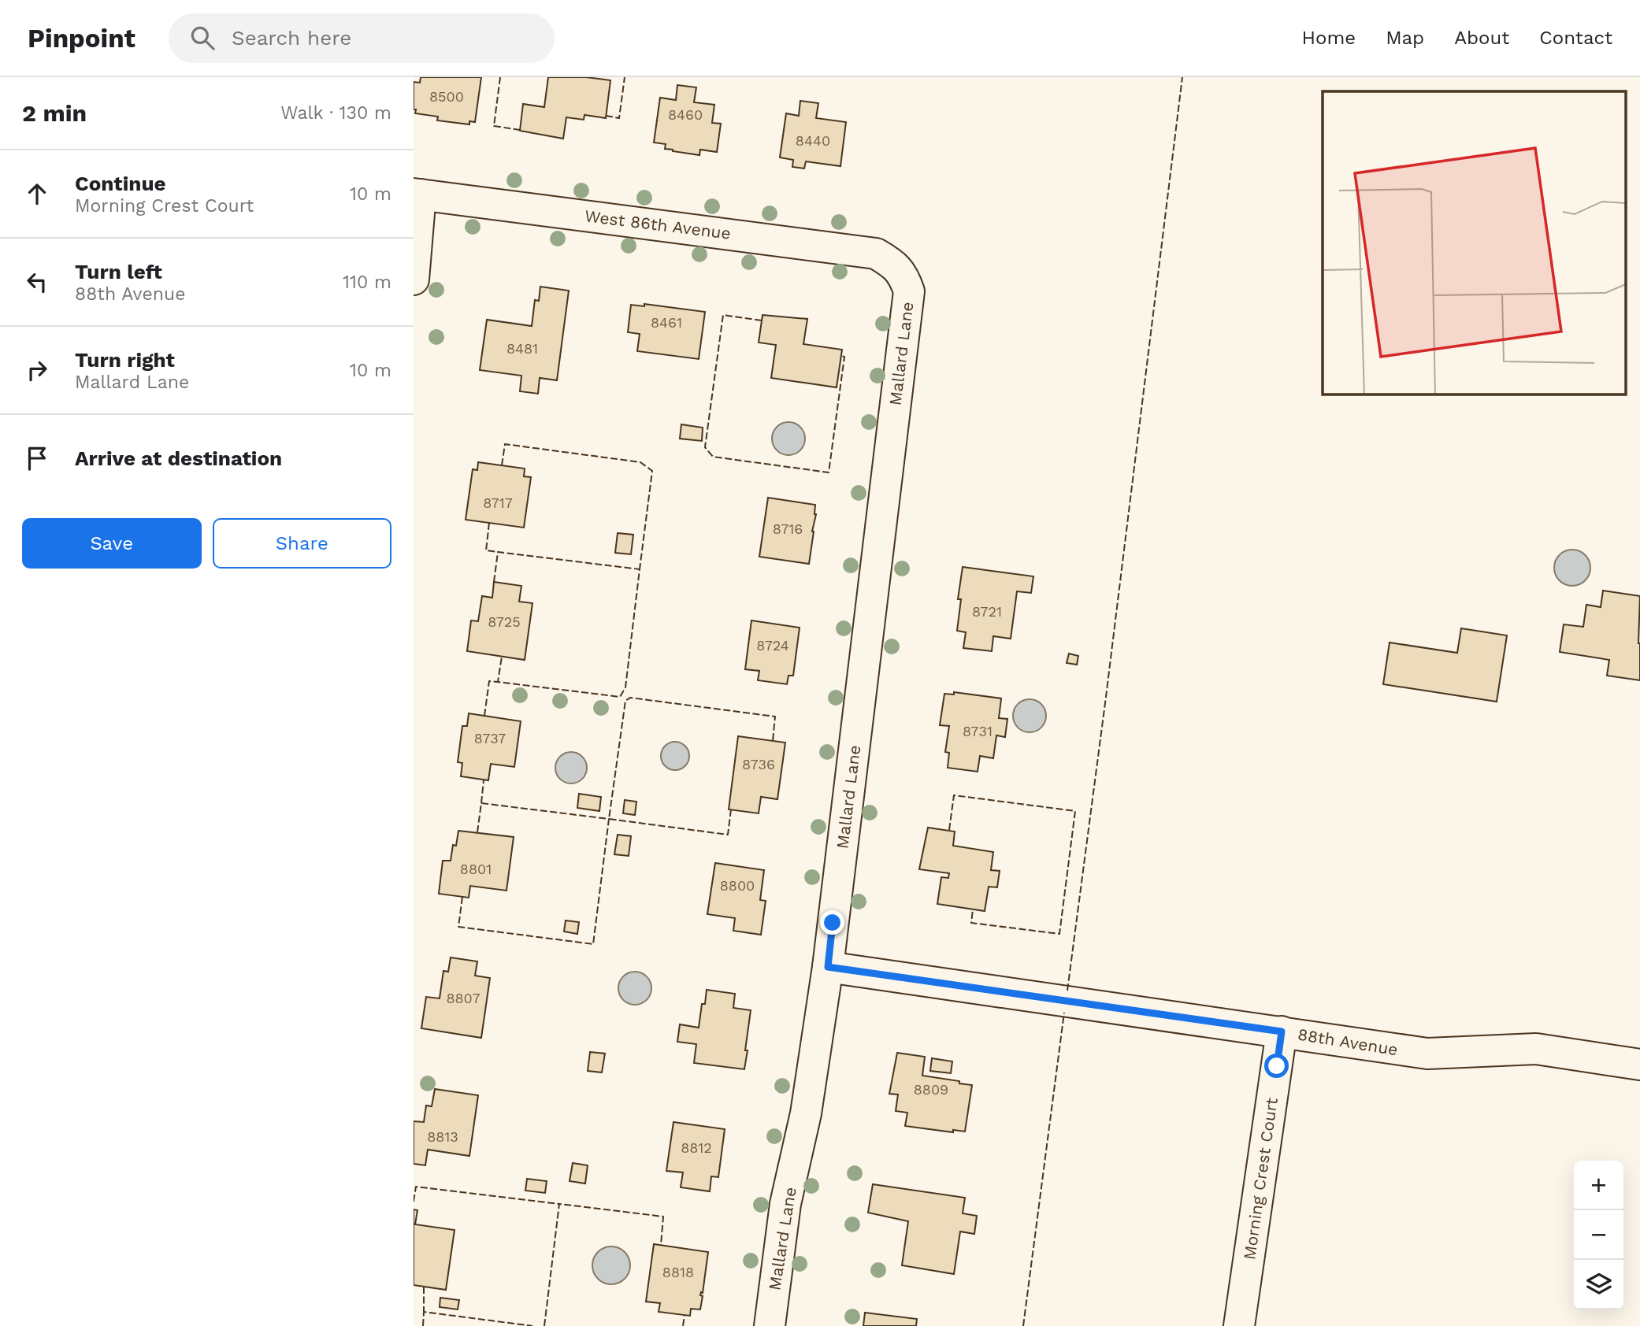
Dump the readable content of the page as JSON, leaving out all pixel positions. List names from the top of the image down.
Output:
{
  "streets": {
    "street": [
      "West 86th Avenue",
      "Mallard Lane",
      "88th Avenue",
      "Morning Crest Court"
    ]
  },
  "crossings": [
    ["West 86th Avenue", "Mallard Lane"],
    ["Mallard Lane", "88th Avenue"],
    ["88th Avenue", "Morning Crest Court"]
  ],
  "house_numbers": [
    "8500",
    "8460",
    "8440",
    "8461",
    "8481",
    "8717",
    "8716",
    "8721",
    "8725",
    "8724",
    "8731",
    "8737",
    "8736",
    "8801",
    "8800",
    "8807",
    "8809",
    "8813",
    "8812",
    "8818"
  ],
  "page": {
    "header": "Pinpoint",
    "search": "Search here",
    "nav": [
      "Home",
      "Map",
      "About",
      "Contact"
    ],
    "heading": ["2 min", "Walk · 130 m"],
    "list": [
      ["Continue", "Morning Crest Court", "10 m"],
      ["Turn left", "88th Avenue", "110 m"],
      ["Turn right", "Mallard Lane", "10 m"],
      "Arrive at destination"
    ],
    "buttons": ["Save", "Share"],
    "map_buttons": ["+", "−"]
  }
}
